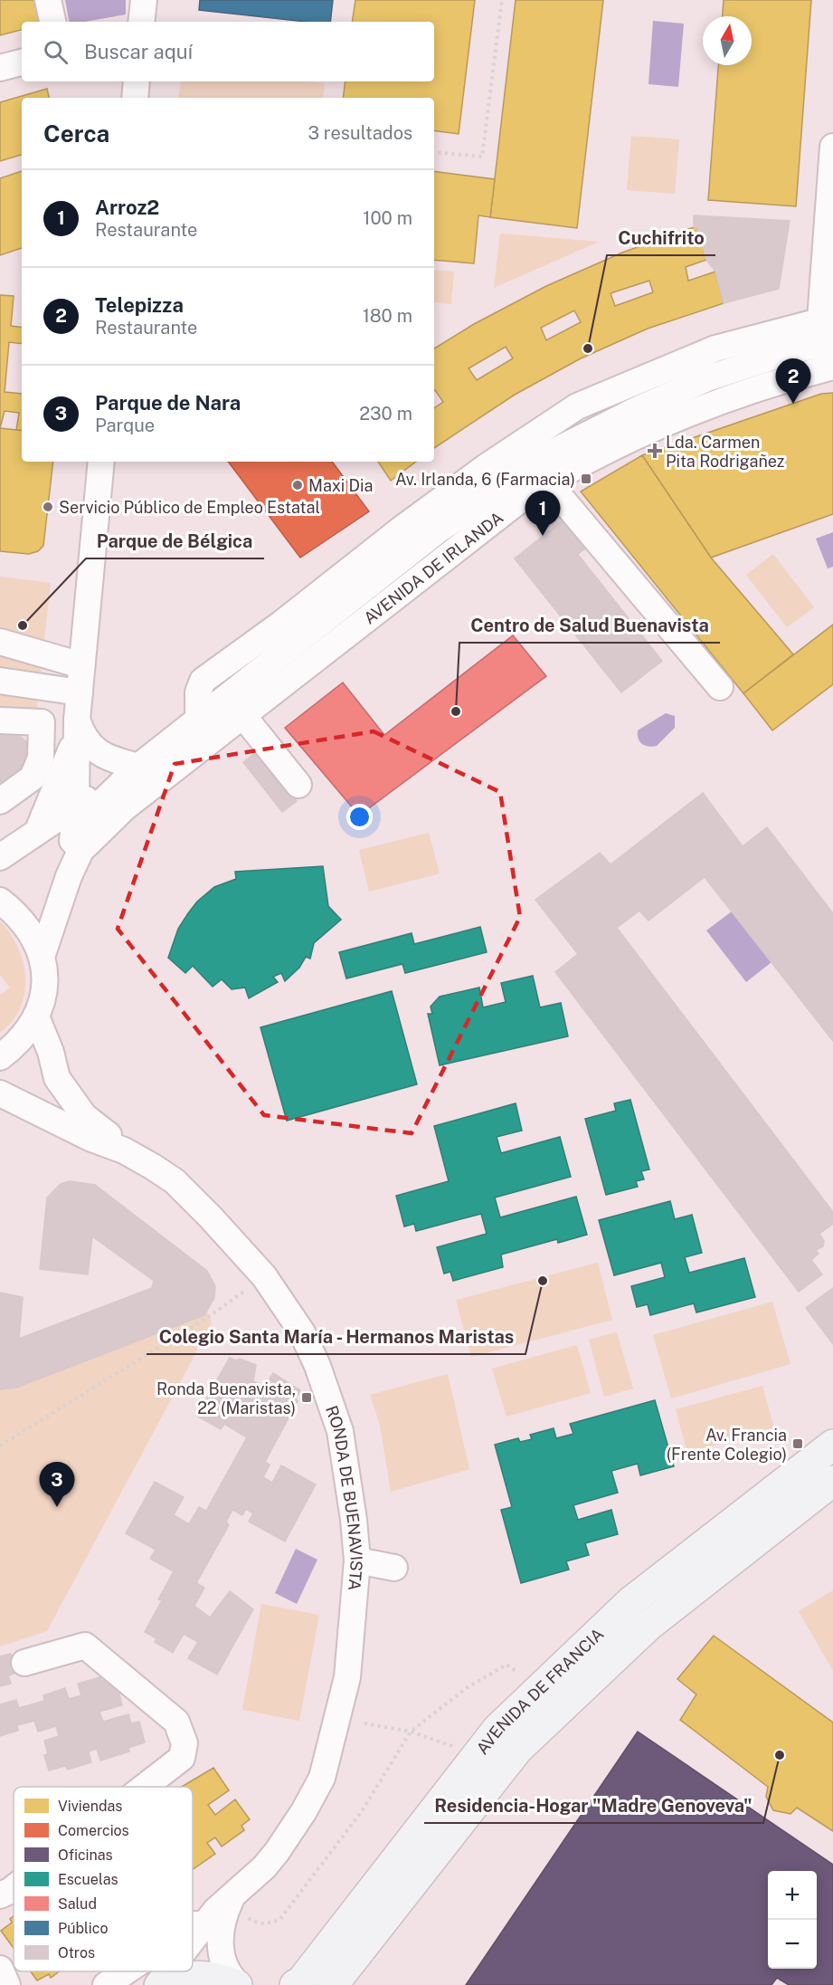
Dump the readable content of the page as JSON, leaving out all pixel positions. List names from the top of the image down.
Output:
{
  "streets": {
    "main road": ["AVENIDA DE FRANCIA"],
    "street": ["AVENIDA DE IRLANDA", "RONDA DE BUENAVISTA"]
  },
  "places": {
    "other": [
      "Cuchifrito",
      "Maxi Dia",
      "Servicio Público de Empleo Estatal",
      "Parque de Bélgica",
      "Centro de Salud Buenavista",
      "Colegio Santa María - Hermanos Maristas",
      "Residencia-Hogar \"Madre Genoveva\""
    ],
    "health": ["Lda. Carmen Pita Rodrigañez"],
    "transit": ["Av. Irlanda, 6 (Farmacia)", "Ronda Buenavista, 22 (Maristas)", "Av. Francia (Frente Colegio)"]
  },
  "legend": [
    "Viviendas",
    "Comercios",
    "Oficinas",
    "Escuelas",
    "Salud",
    "Público",
    "Otros"
  ],
  "north": "top",
  "page": {
    "search": "Buscar aquí",
    "heading": ["Cerca", "3 resultados"],
    "list": [
      {
        "mark": "1",
        "name": "Arroz2",
        "note": "Restaurante",
        "value": "100 m"
      },
      {
        "mark": "2",
        "name": "Telepizza",
        "note": "Restaurante",
        "value": "180 m"
      },
      {
        "mark": "3",
        "name": "Parque de Nara",
        "note": "Parque",
        "value": "230 m"
      }
    ],
    "pins": ["2", "1", "3"],
    "map_buttons": ["+", "−"]
  }
}
